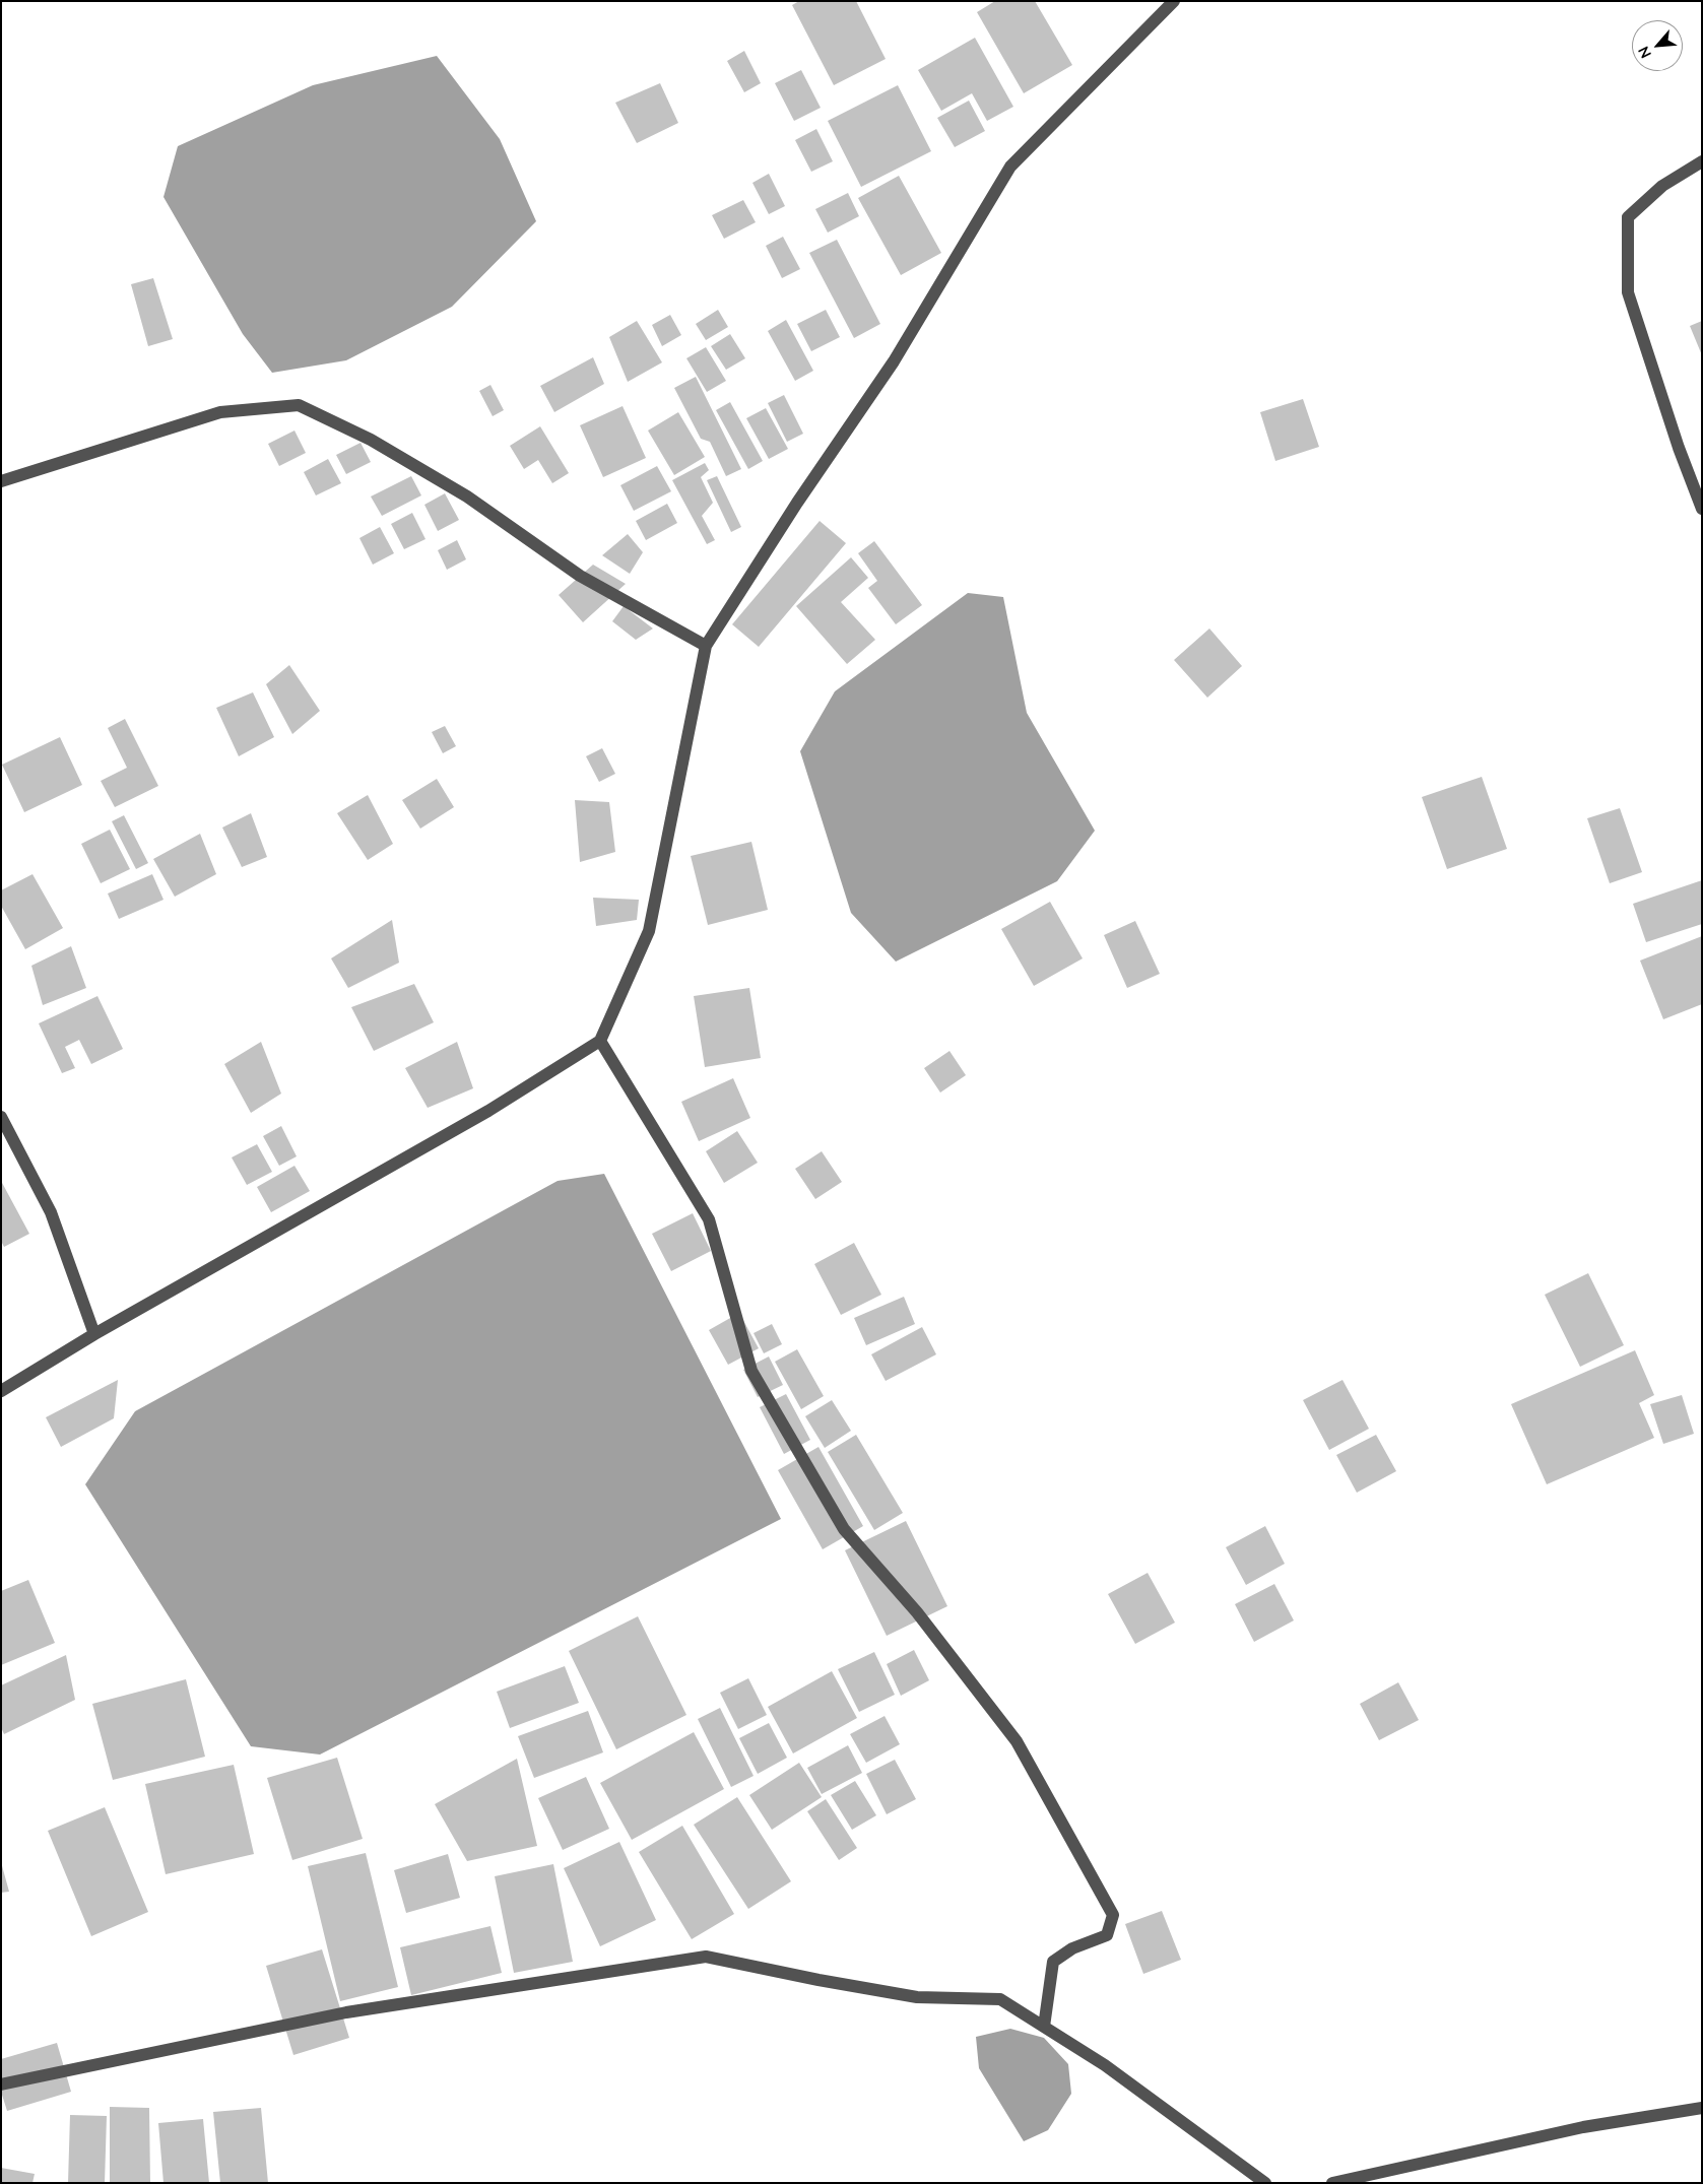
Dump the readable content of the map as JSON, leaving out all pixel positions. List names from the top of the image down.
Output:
{
  "north": "bottom left"
}
